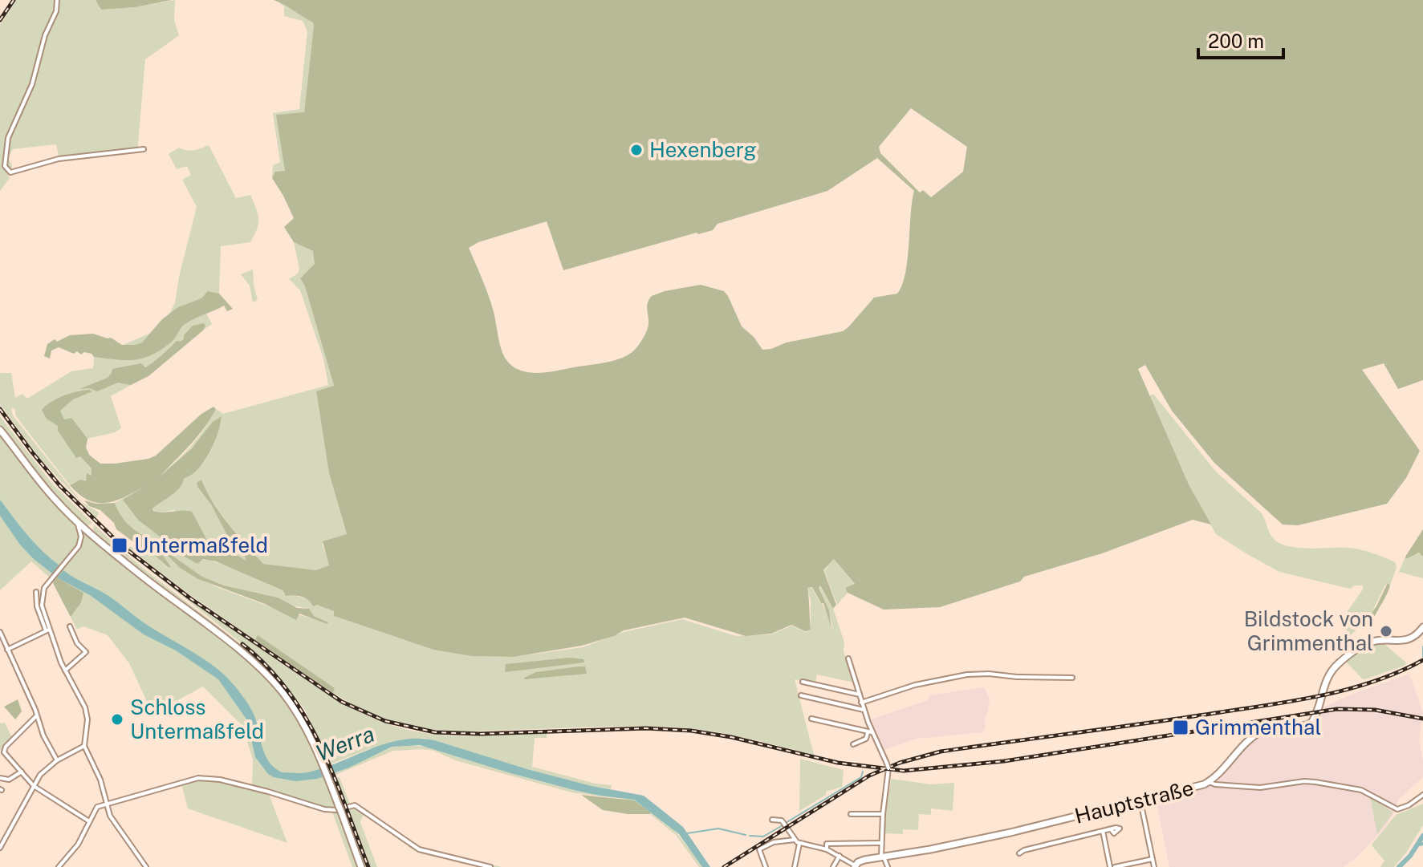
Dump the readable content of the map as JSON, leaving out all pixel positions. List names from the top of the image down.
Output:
{
  "streets": {
    "main road": ["Hauptstraße"]
  },
  "water": ["Werra"],
  "places": {
    "other": ["Hexenberg", "Bildstock von Grimmenthal", "Schloss Untermaßfeld"],
    "transit": ["Untermaßfeld", "Grimmenthal"]
  },
  "scale_bar": "200 m"
}
